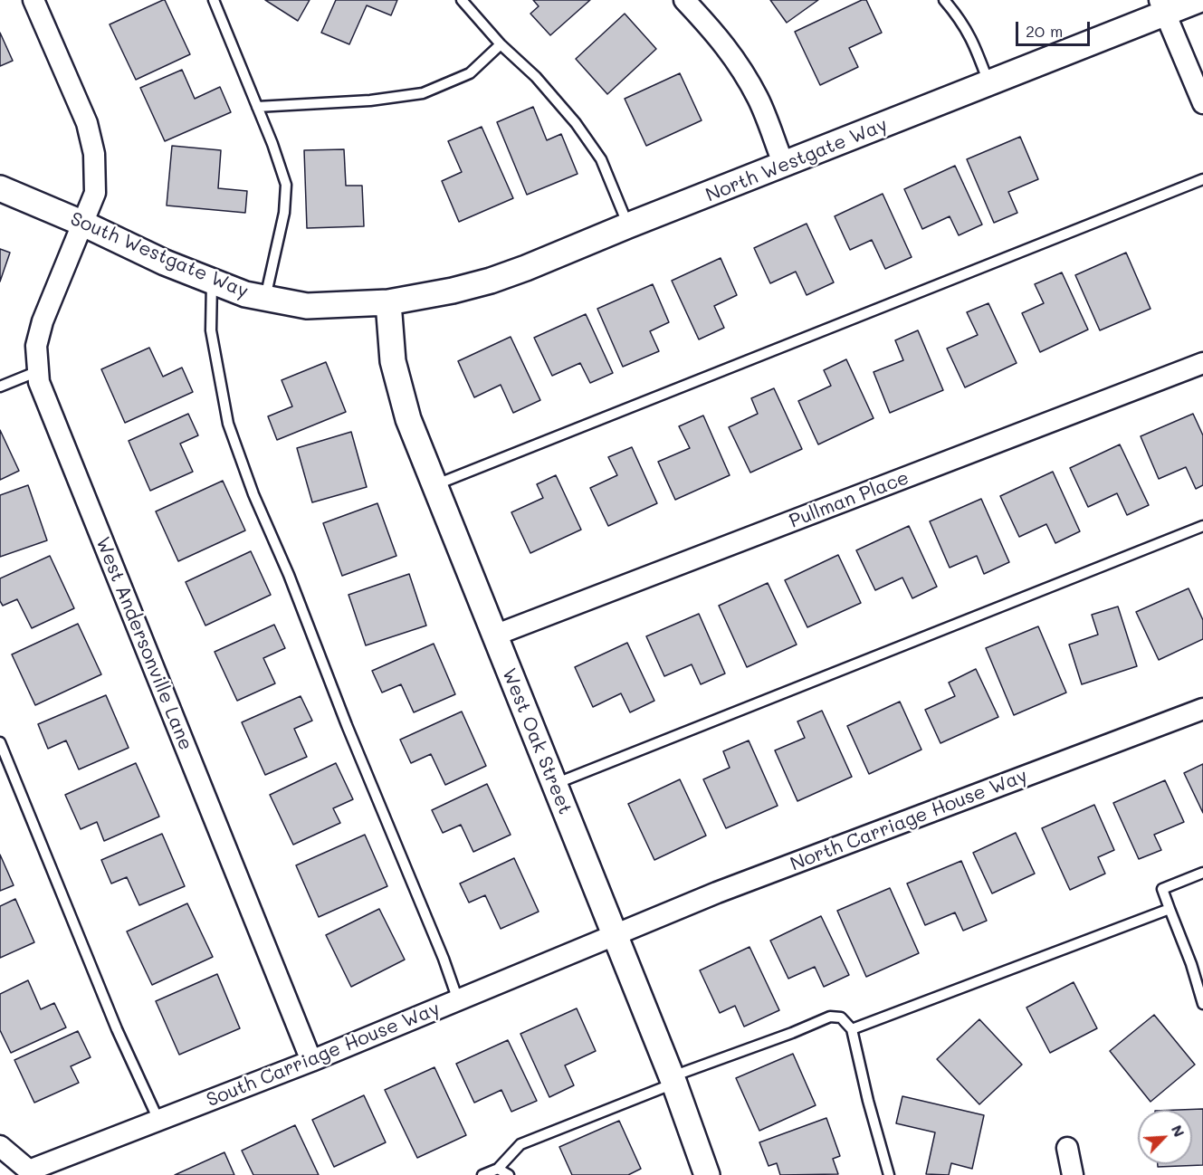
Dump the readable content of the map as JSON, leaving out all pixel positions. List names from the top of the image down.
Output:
{
  "streets": {
    "street": [
      "North Westgate Way",
      "South Westgate Way",
      "Pullman Place",
      "West Andersonville Lane",
      "West Oak Street",
      "North Carriage House Way",
      "South Carriage House Way"
    ]
  },
  "crossings": [
    ["North Westgate Way", "South Westgate Way"],
    ["North Westgate Way", "West Oak Street"],
    ["South Westgate Way", "West Andersonville Lane"],
    ["South Westgate Way", "West Oak Street"],
    ["Pullman Place", "West Oak Street"],
    ["West Andersonville Lane", "South Carriage House Way"],
    ["West Oak Street", "North Carriage House Way"],
    ["West Oak Street", "South Carriage House Way"],
    ["North Carriage House Way", "South Carriage House Way"]
  ],
  "scale_bar": "20 m",
  "north": "top right"
}
